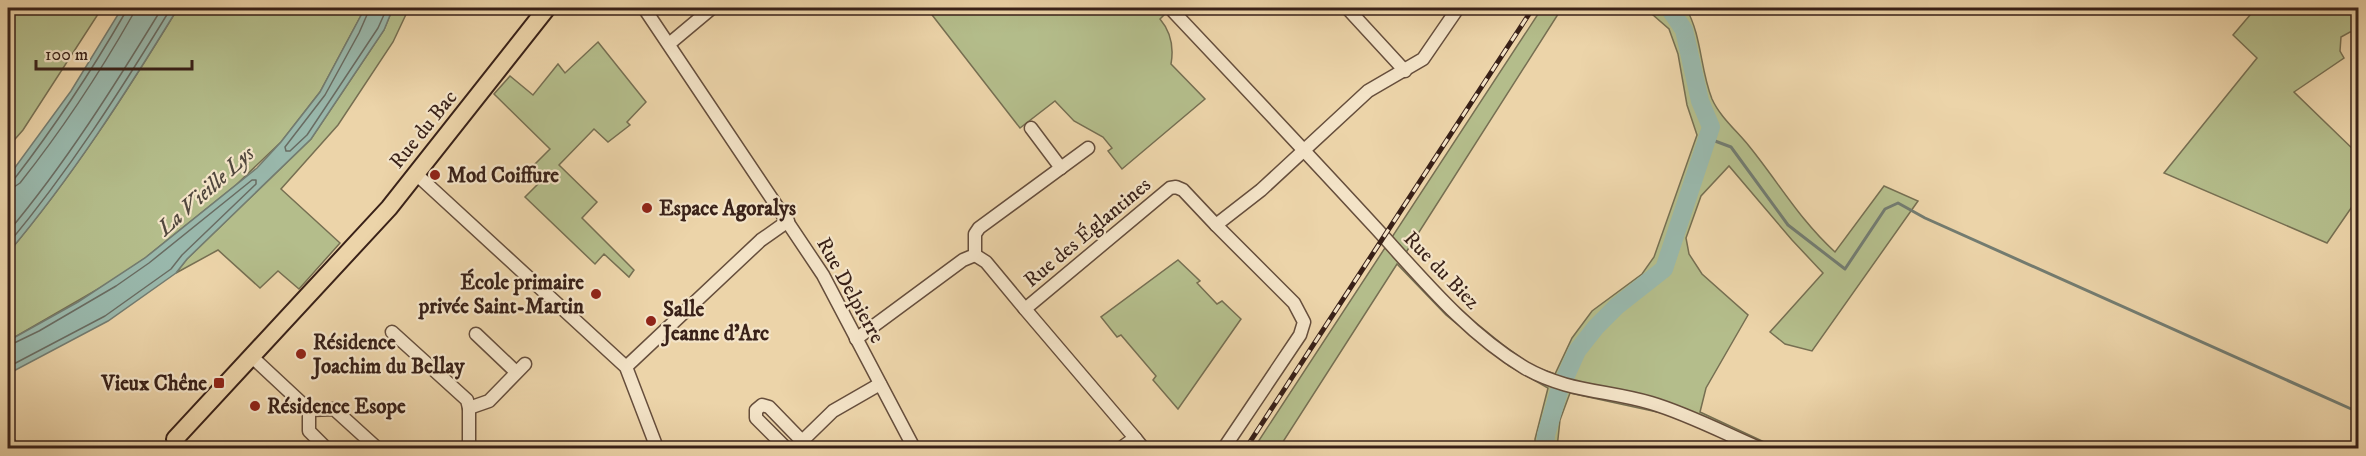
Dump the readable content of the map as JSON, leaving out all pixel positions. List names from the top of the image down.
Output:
{
  "streets": {
    "main road": ["Rue du Bac"],
    "street": ["Rue des Églantines", "Rue du Biez", "Rue Delpierre"]
  },
  "water": ["La Vieille Lys"],
  "places": {
    "other": [
      "Mod Coiffure",
      "Espace Agoralys",
      "École primaire privée Saint-Martin",
      "Salle Jeanne d'Arc",
      "Résidence Joachim du Bellay",
      "Résidence Esope"
    ],
    "transit": ["Vieux Chêne"]
  },
  "scale_bar": "100 m"
}
